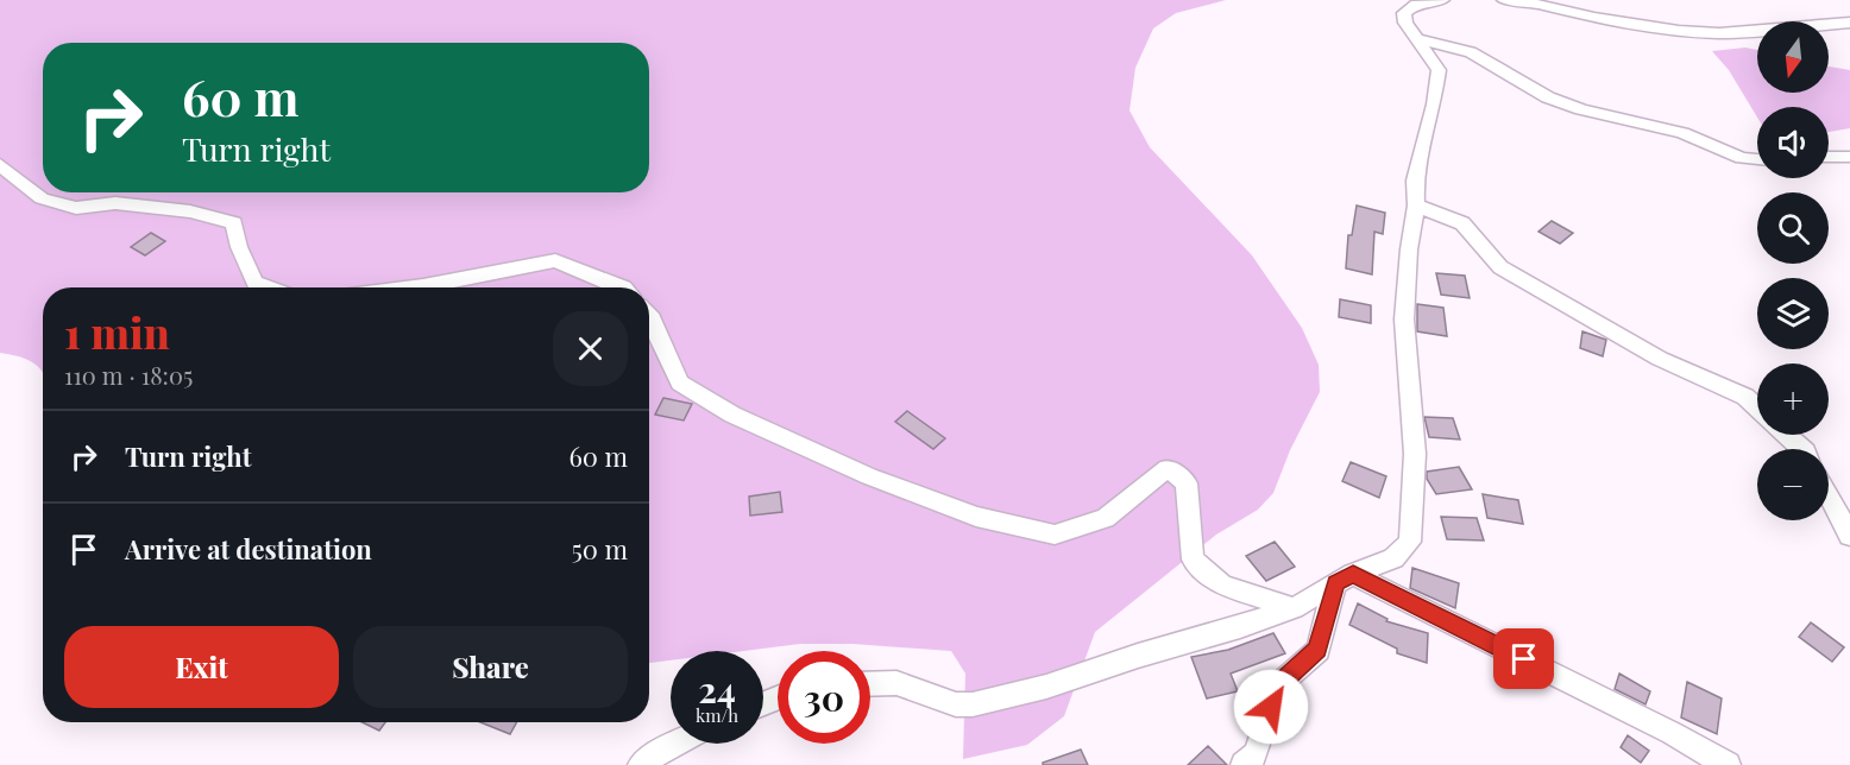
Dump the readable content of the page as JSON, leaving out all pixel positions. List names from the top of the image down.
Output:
{
  "north": "bottom",
  "page": {
    "map_buttons": ["+", "−"],
    "turn": ["60 m", "Turn right"],
    "heading": ["1 min", "110 m · 18:05"],
    "list": [
      {
        "name": "Turn right",
        "value": "60 m"
      },
      {
        "name": "Arrive at destination",
        "value": "50 m"
      }
    ],
    "buttons": ["Exit", "Share"],
    "speed": "24 km/h",
    "limit": "30"
  }
}
